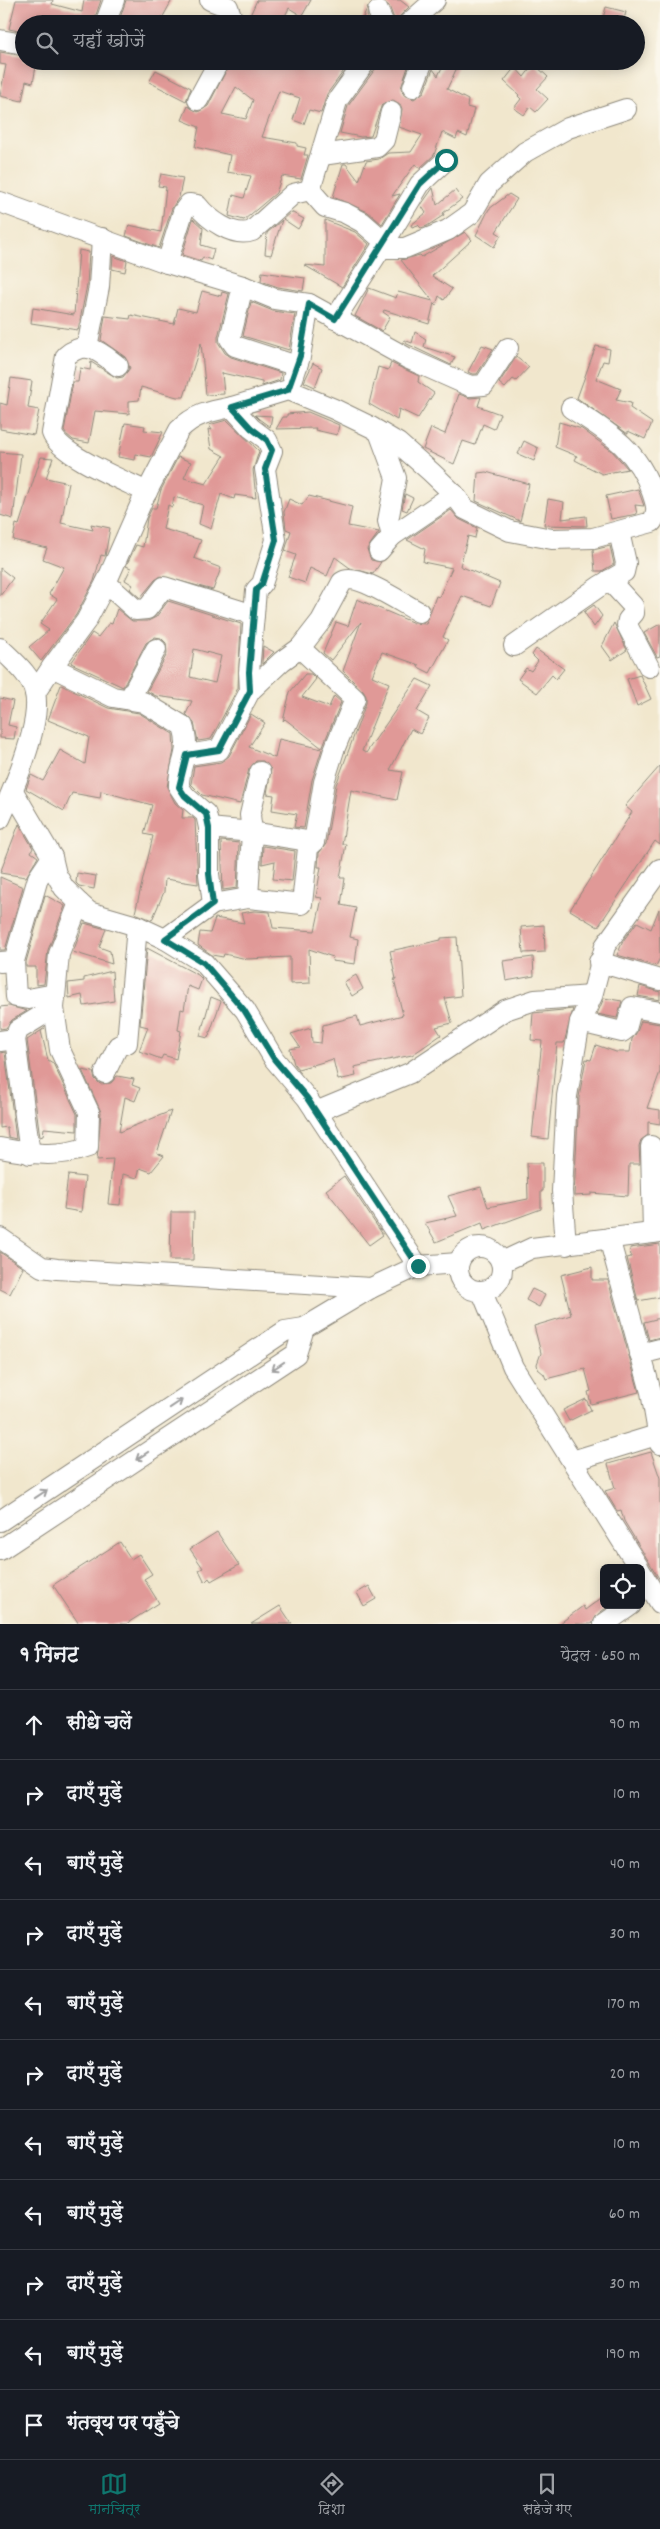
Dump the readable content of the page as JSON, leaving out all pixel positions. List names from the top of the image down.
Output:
{
  "page": {
    "search": "यहाँ खोजें",
    "heading": ["9 मिनट", "पैदल · 650 m"],
    "list": [
      ["सीधे चलें", "90 m"],
      ["दाएँ मुड़ें", "10 m"],
      ["बाएँ मुड़ें", "40 m"],
      ["दाएँ मुड़ें", "30 m"],
      ["बाएँ मुड़ें", "170 m"],
      ["दाएँ मुड़ें", "20 m"],
      ["बाएँ मुड़ें", "10 m"],
      ["बाएँ मुड़ें", "60 m"],
      ["दाएँ मुड़ें", "30 m"],
      ["बाएँ मुड़ें", "190 m"],
      "गंतव्य पर पहुँचे"
    ],
    "nav": ["मानचित्र", "दिशा", "सहेजे गए"]
  }
}
